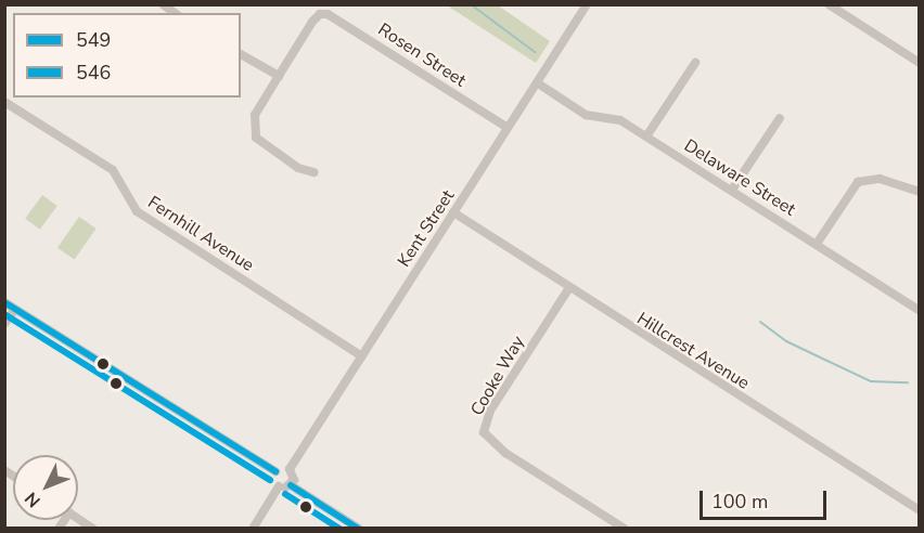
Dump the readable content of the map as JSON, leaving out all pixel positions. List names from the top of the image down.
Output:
{
  "streets": {
    "street": [
      "Rosen Street",
      "Delaware Street",
      "Kent Street",
      "Fernhill Avenue",
      "Hillcrest Avenue",
      "Cooke Way"
    ]
  },
  "crossings": [
    ["Rosen Street", "Kent Street"],
    ["Delaware Street", "Kent Street"],
    ["Kent Street", "Fernhill Avenue"],
    ["Kent Street", "Hillcrest Avenue"],
    ["Hillcrest Avenue", "Cooke Way"]
  ],
  "lines": ["transit line 549", "transit line 546"],
  "legend": ["549", "546"],
  "scale_bar": "100 m",
  "north": "bottom left"
}
